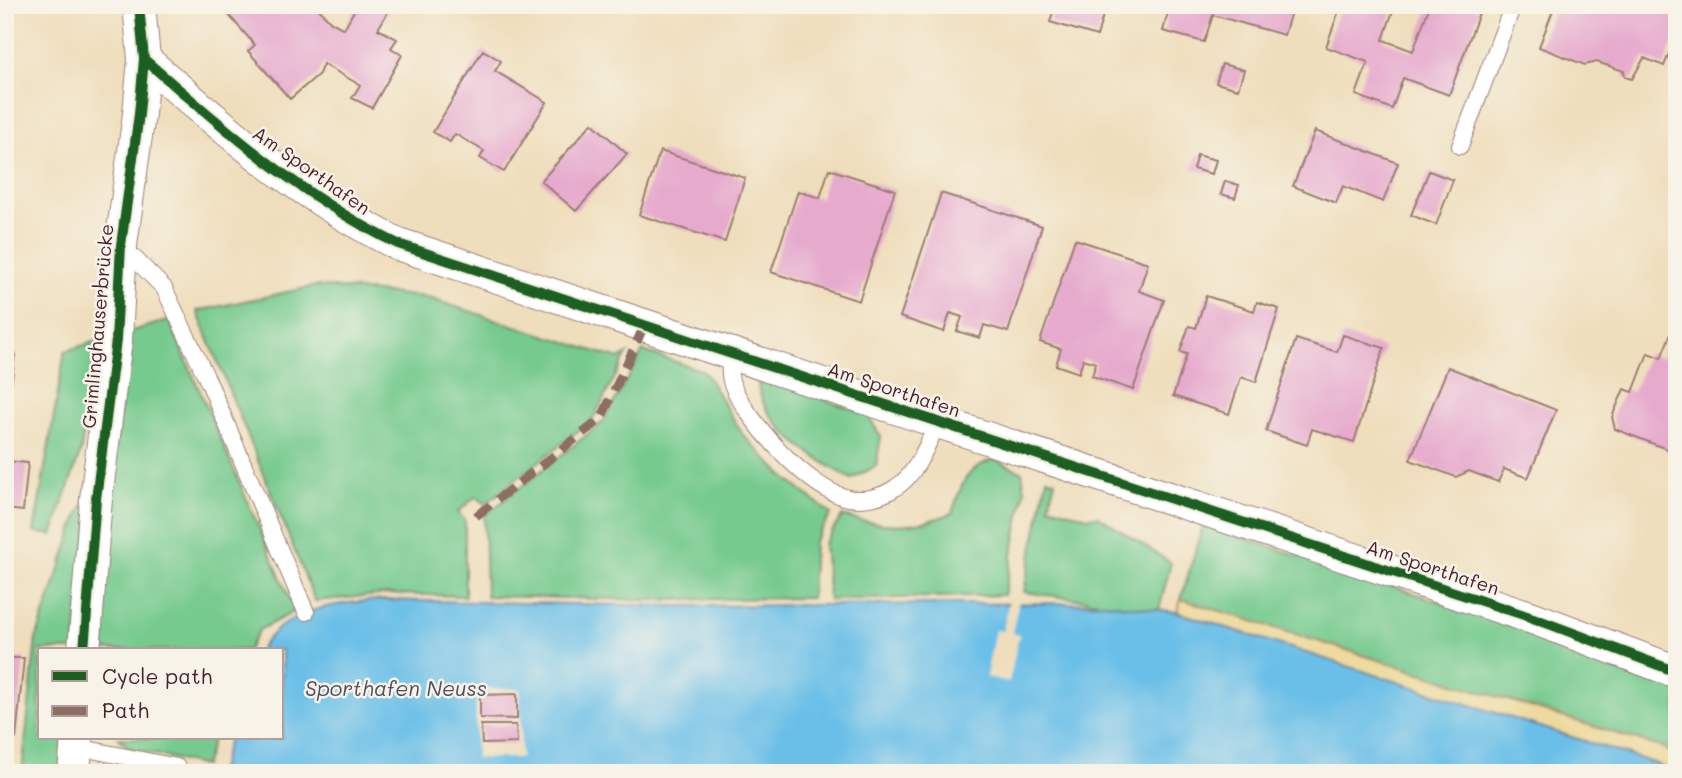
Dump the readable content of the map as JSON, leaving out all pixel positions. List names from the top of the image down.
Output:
{
  "streets": {
    "street": ["Am Sporthafen", "Grimlinghauserbrücke"]
  },
  "crossings": [
    ["Am Sporthafen", "Grimlinghauserbrücke"]
  ],
  "water": ["Sporthafen Neuss"],
  "legend": ["Cycle path", "Path"]
}
